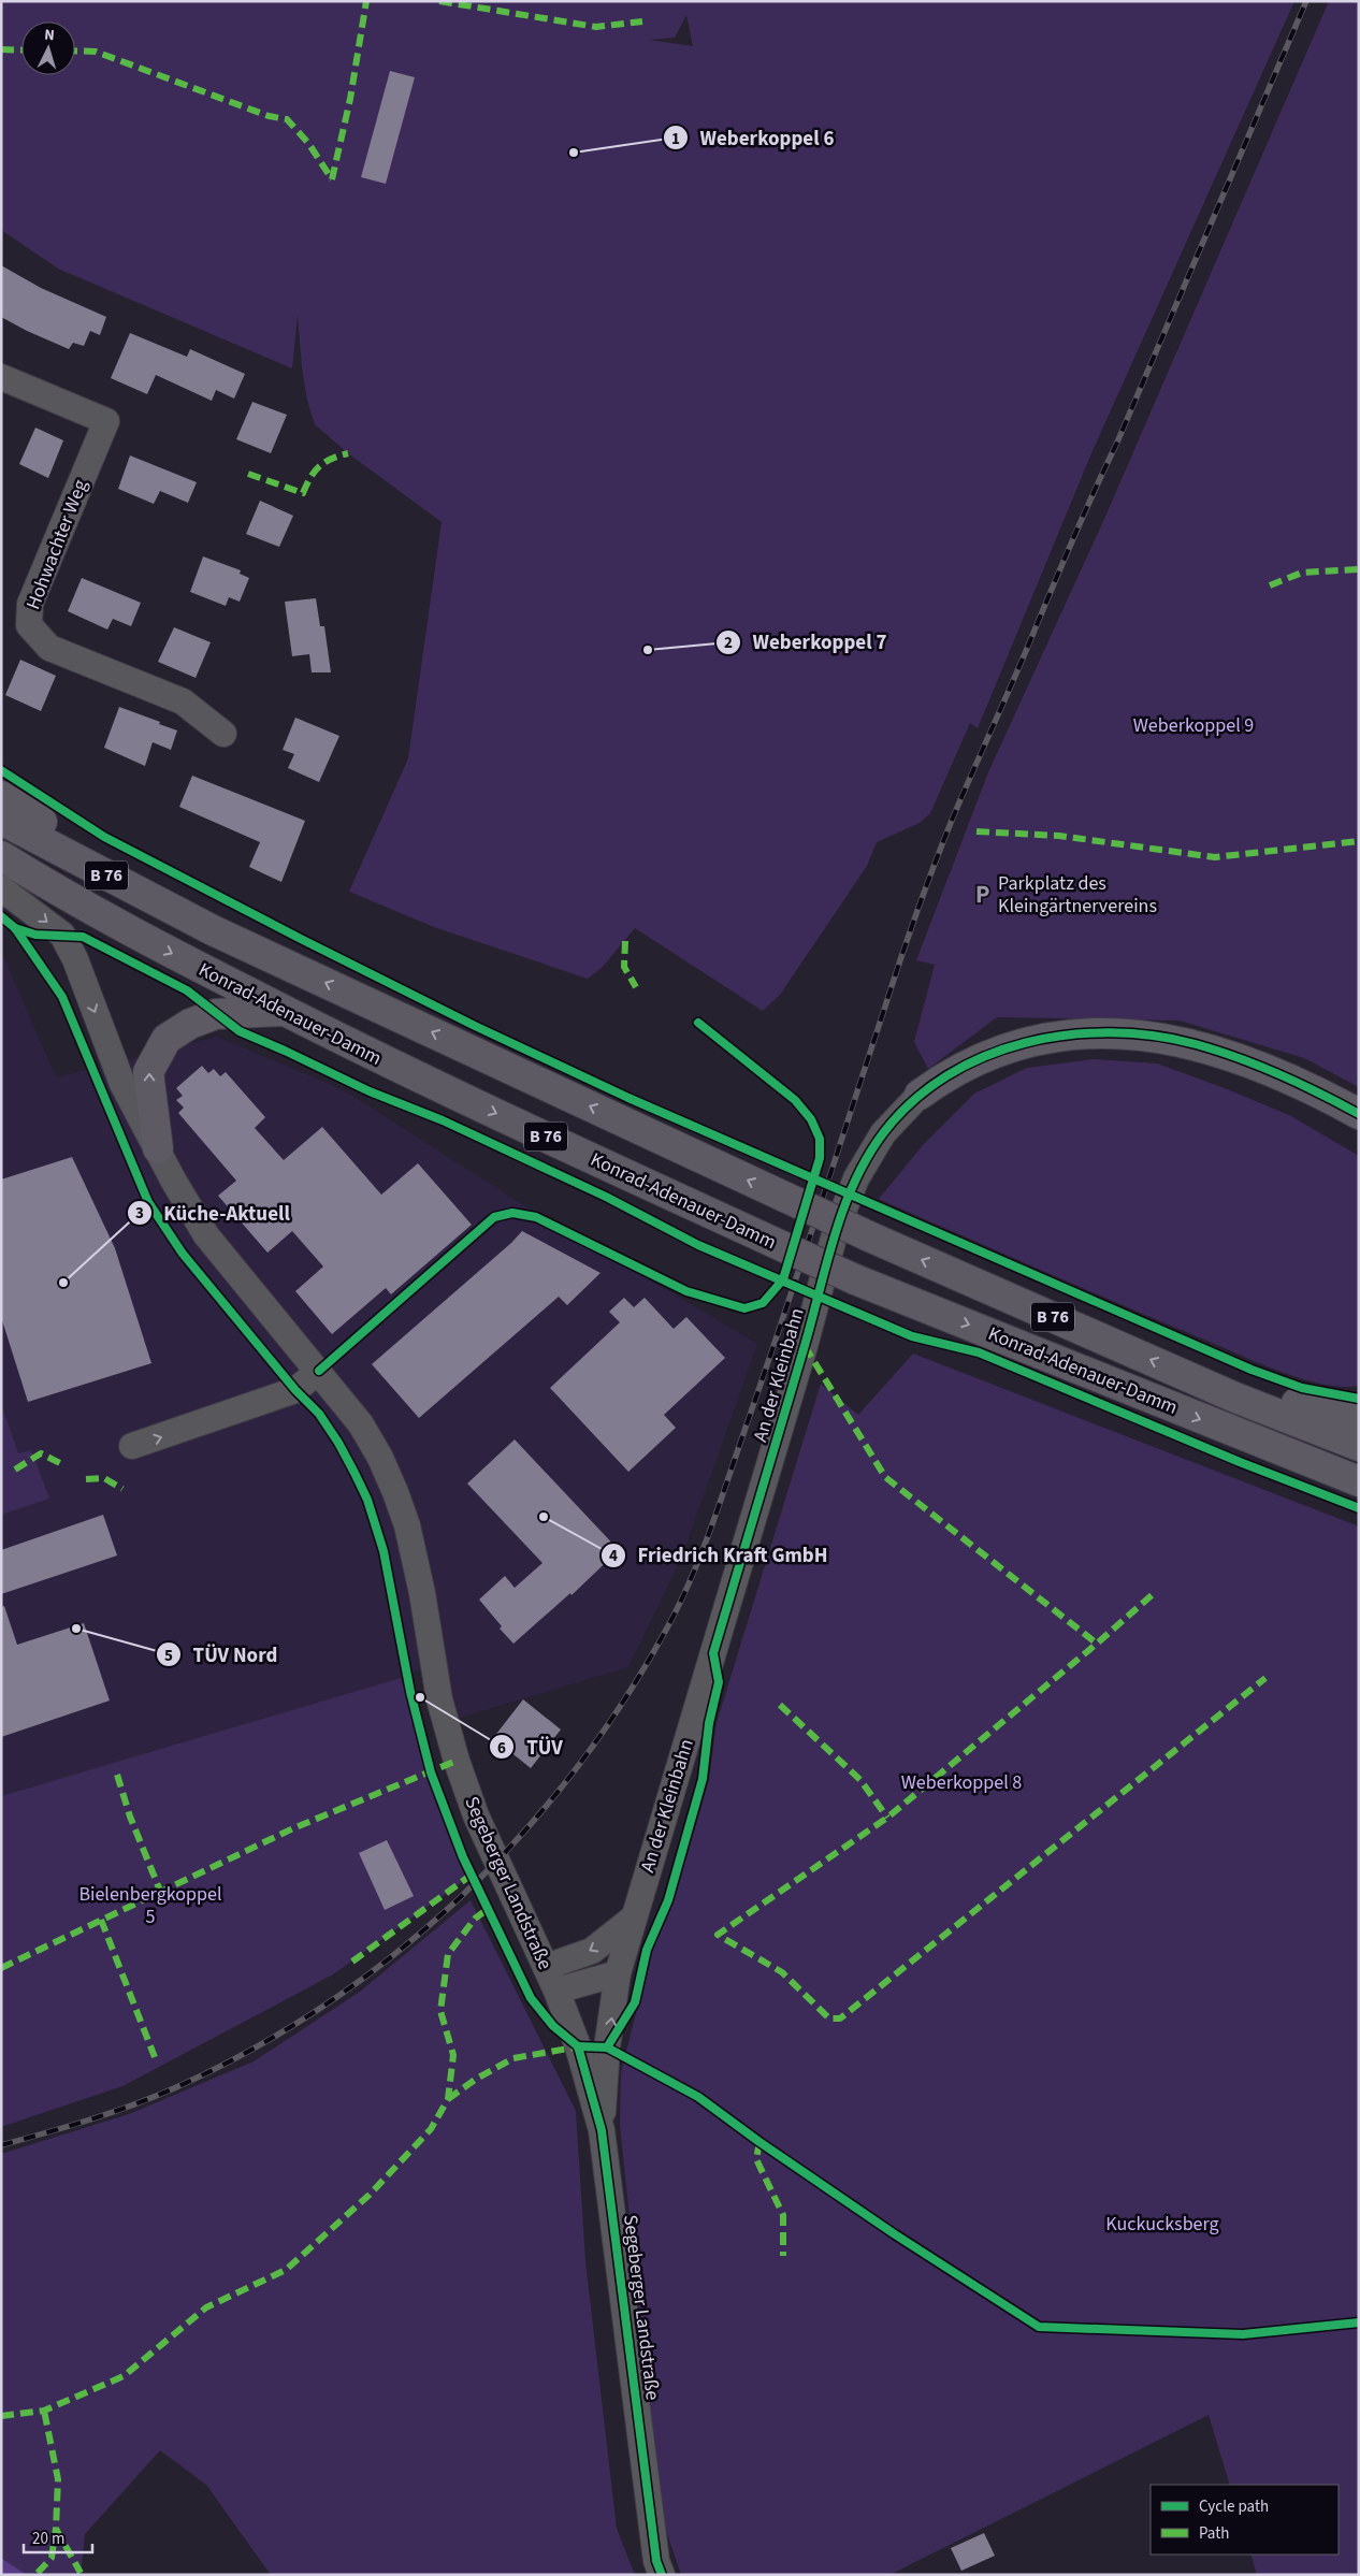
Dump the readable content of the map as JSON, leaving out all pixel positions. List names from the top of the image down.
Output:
{
  "streets": {
    "highway": ["B 76", "Konrad-Adenauer-Damm"],
    "street": ["Hohwachter Weg", "An der Kleinbahn", "Segeberger Landstraße"]
  },
  "crossings": [
    ["B 76", "Konrad-Adenauer-Damm"],
    ["An der Kleinbahn", "Segeberger Landstraße"]
  ],
  "parks": [
    "Weberkoppel 9",
    "Weberkoppel 8",
    "Bielenbergkoppel 5",
    "Kuckucksberg"
  ],
  "places": {
    "other": [
      "Weberkoppel 6",
      "Weberkoppel 7",
      "Küche-Aktuell",
      "Friedrich Kraft GmbH",
      "TÜV Nord",
      "TÜV"
    ],
    "parking": ["Parkplatz des Kleingärtnervereins"]
  },
  "legend": ["Cycle path", "Path"],
  "scale_bar": "20 m",
  "north": "top"
}
